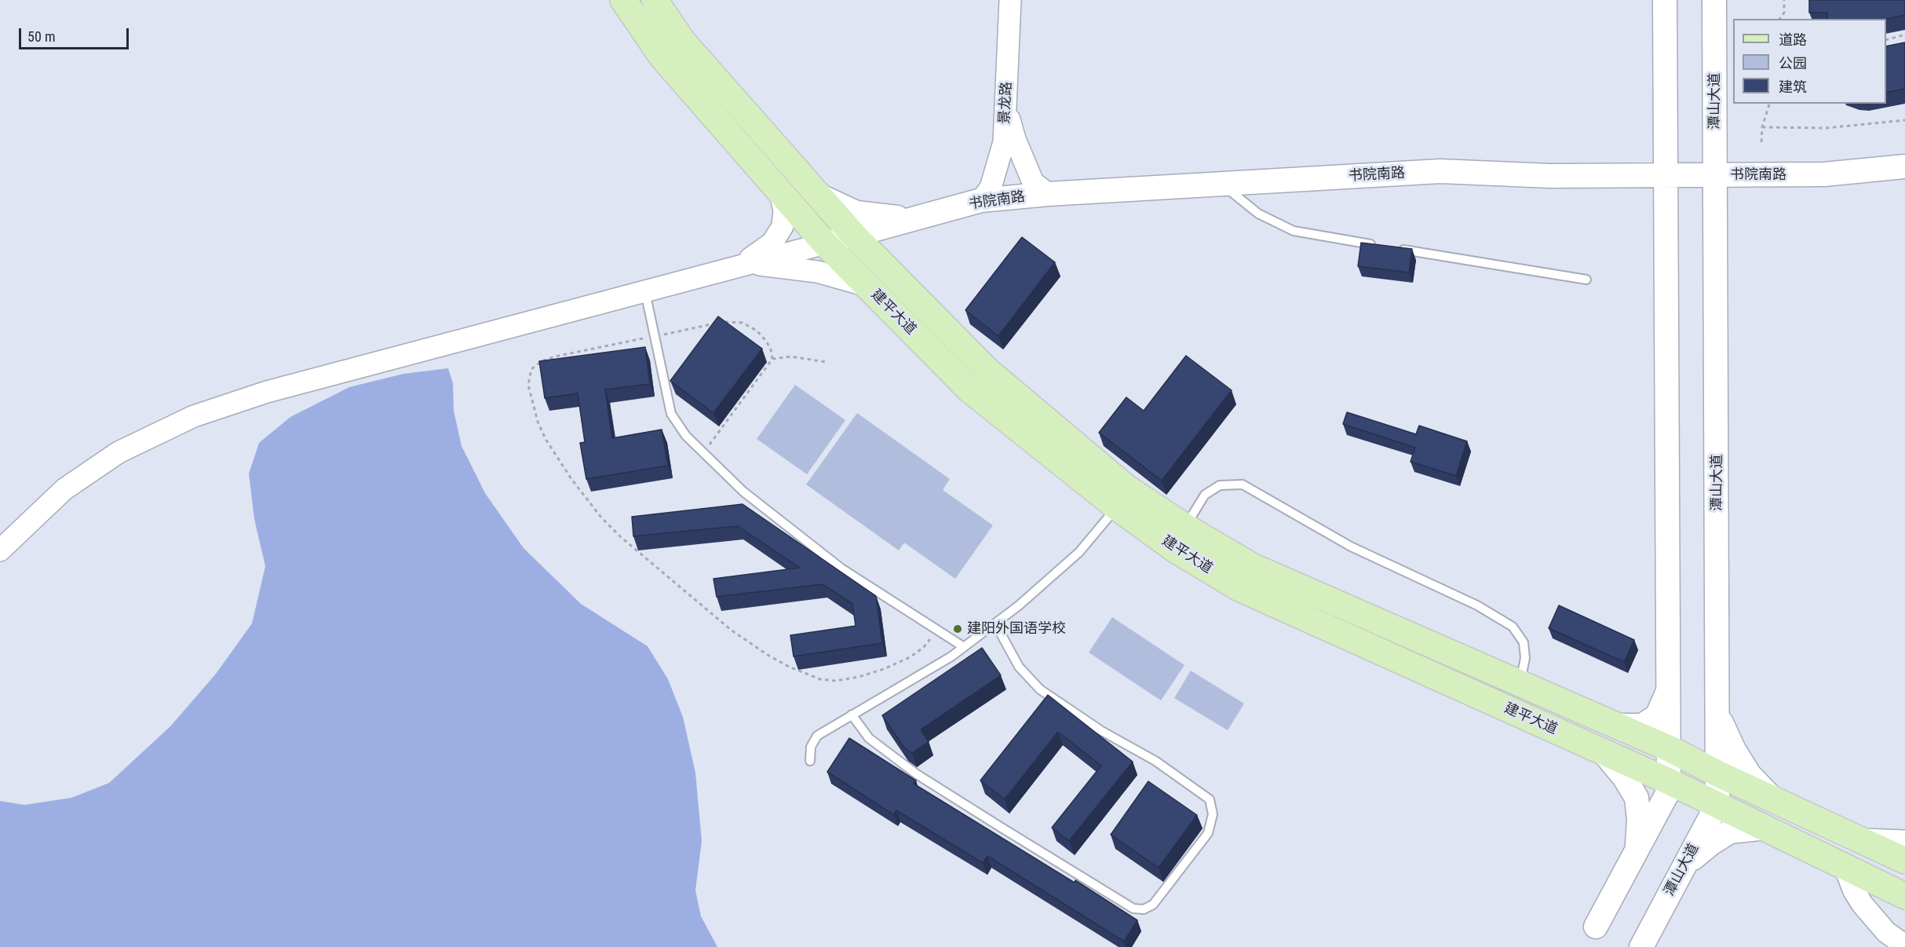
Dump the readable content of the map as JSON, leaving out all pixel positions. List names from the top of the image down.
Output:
{
  "streets": {
    "main road": ["潭山大道", "书院南路", "建平大道"],
    "street": ["景龙路"]
  },
  "crossings": [
    ["潭山大道", "书院南路"],
    ["潭山大道", "建平大道"],
    ["景龙路", "书院南路"],
    ["书院南路", "建平大道"]
  ],
  "places": ["建阳外国语学校"],
  "legend": ["道路", "公园", "建筑"],
  "scale_bar": "50 m"
}
